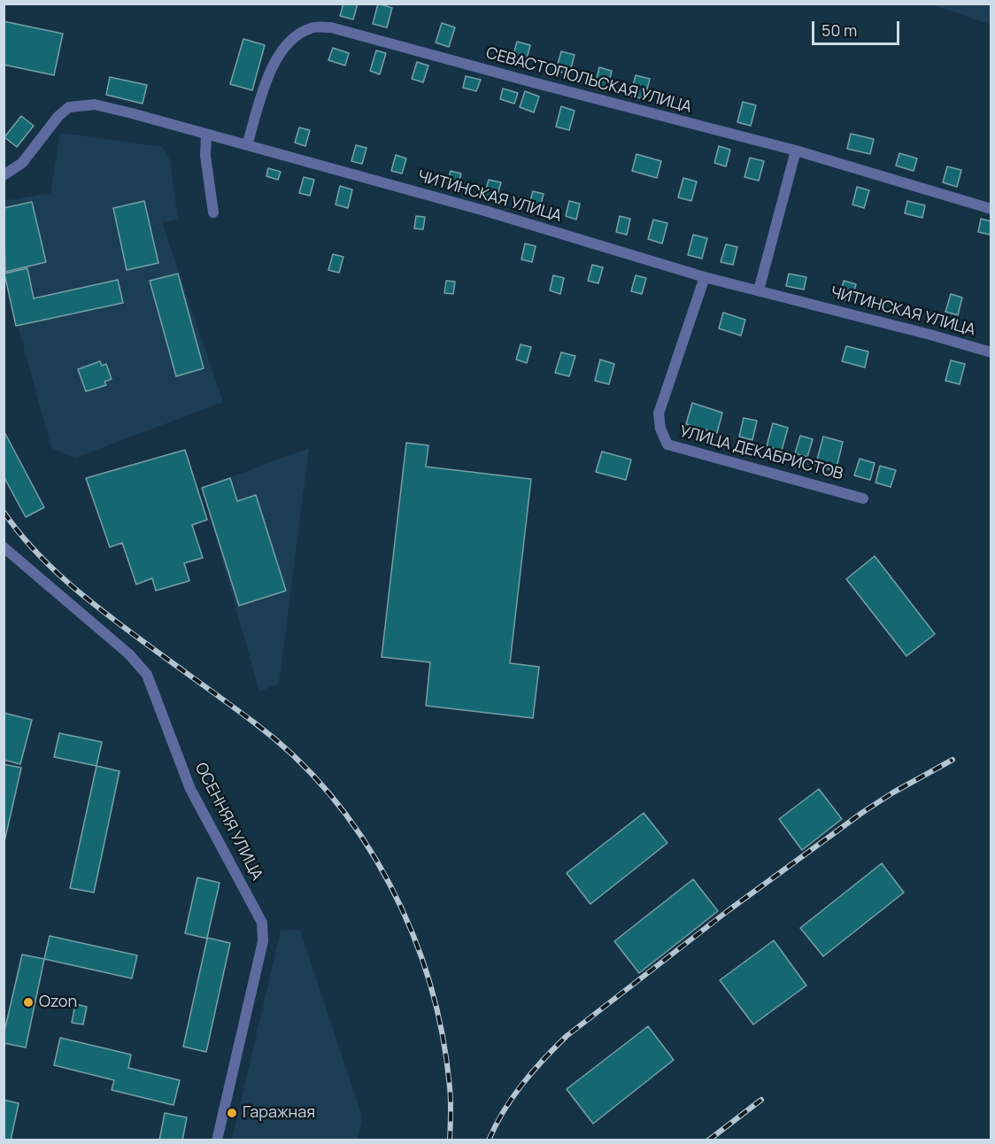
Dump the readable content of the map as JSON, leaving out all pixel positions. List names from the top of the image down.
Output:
{
  "streets": {
    "street": [
      "СЕВАСТОПОЛЬСКАЯ УЛИЦА",
      "ЧИТИНСКАЯ УЛИЦА",
      "УЛИЦА ДЕКАБРИСТОВ",
      "ОСЕННЯЯ УЛИЦА"
    ]
  },
  "crossings": [
    ["СЕВАСТОПОЛЬСКАЯ УЛИЦА", "ЧИТИНСКАЯ УЛИЦА"],
    ["ЧИТИНСКАЯ УЛИЦА", "УЛИЦА ДЕКАБРИСТОВ"]
  ],
  "places": ["Ozon", "Гаражная"],
  "scale_bar": "50 m"
}
